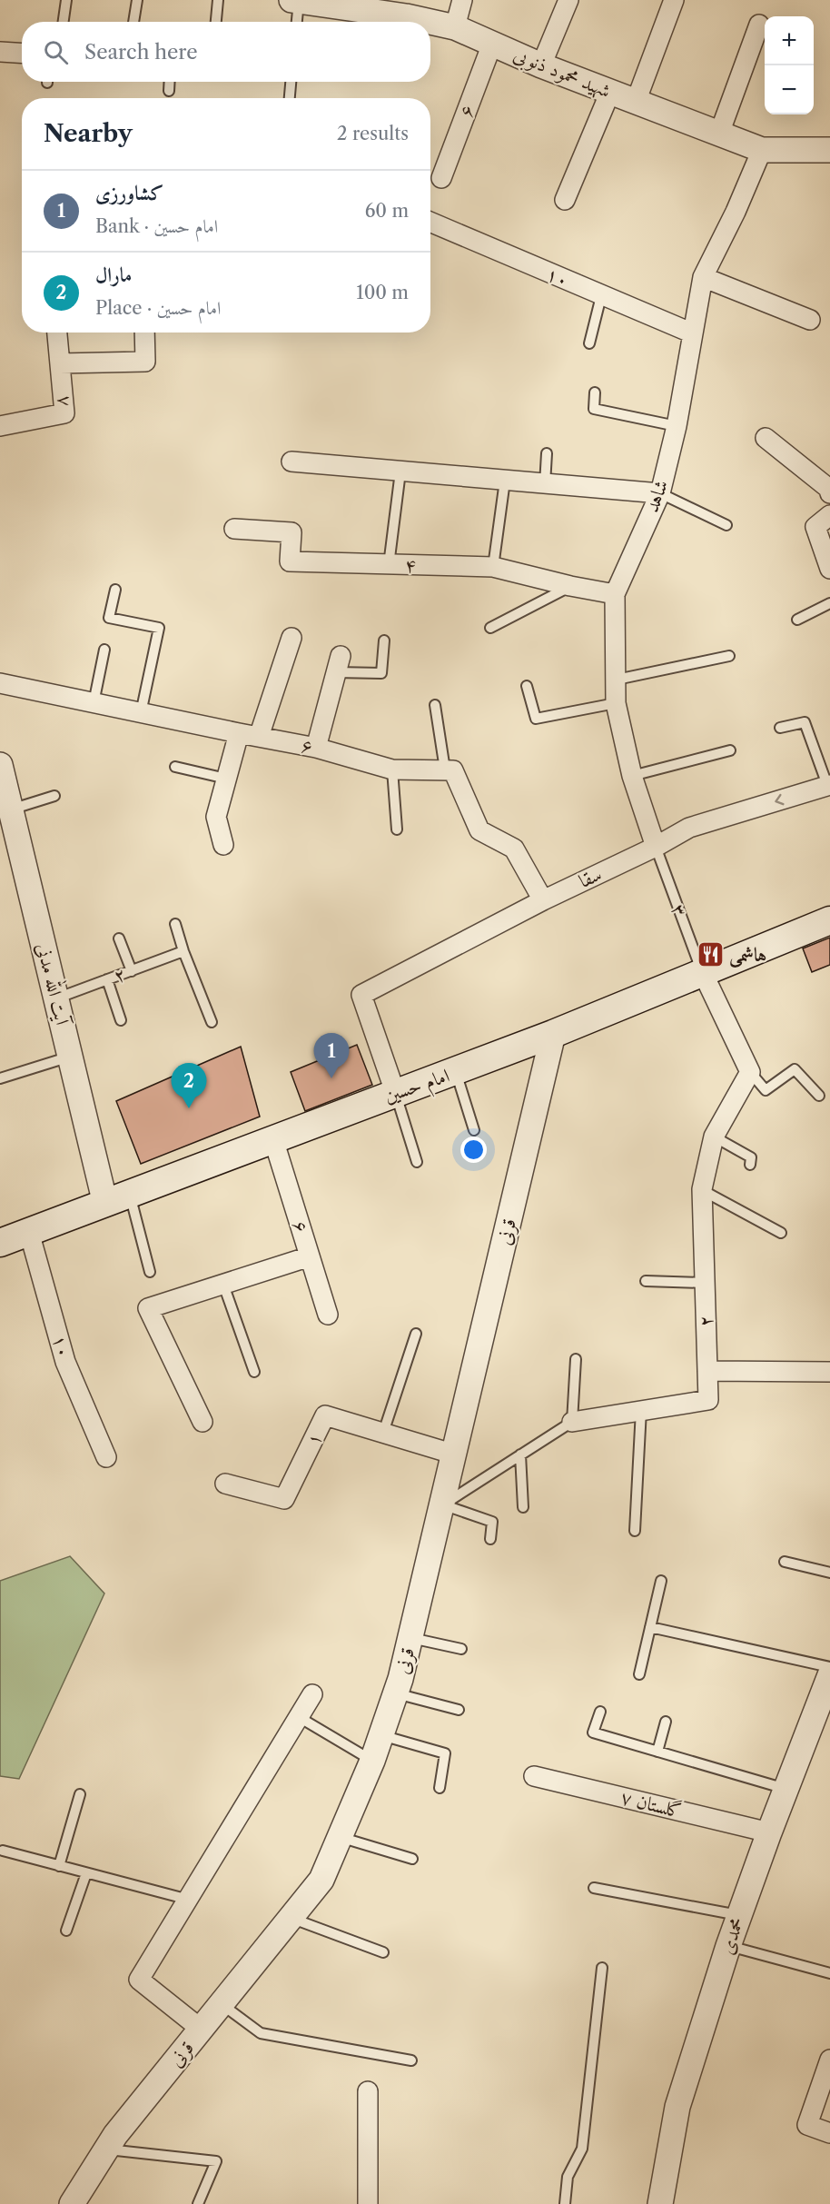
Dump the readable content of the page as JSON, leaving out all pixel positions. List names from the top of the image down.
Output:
{
  "streets": {
    "main road": ["امام حسین"],
    "street": [
      "شهید محمود ذنوبی",
      "۶",
      "۱۰",
      "۸",
      "شاهد",
      "۴",
      "سقا",
      "۲",
      "آیت الله مدنی",
      "قرنی",
      "۱",
      "گلستان ۷",
      "محمدی"
    ],
    "lane": ["۳"]
  },
  "crossings": [
    ["شهید محمود ذنوبی", "۶"],
    ["شهید محمود ذنوبی", "شاهد"],
    ["۶", "امام حسین"],
    ["۱۰", "شاهد"],
    ["۱۰", "امام حسین"],
    ["شاهد", "۴"],
    ["شاهد", "سقا"],
    ["شاهد", "۳"],
    ["سقا", "۳"],
    ["سقا", "امام حسین"],
    ["۳", "امام حسین"],
    ["۲", "آیت الله مدنی"],
    ["۲", "قرنی"],
    ["آیت الله مدنی", "امام حسین"],
    ["امام حسین", "قرنی"],
    ["قرنی", "۱"],
    ["گلستان ۷", "محمدی"]
  ],
  "places": {
    "restaurant": ["هاشمی"]
  },
  "page": {
    "map_buttons": ["+", "−"],
    "search": "Search here",
    "heading": ["Nearby", "2 results"],
    "list": [
      {
        "mark": "1",
        "name": "کشاورزی",
        "note": "Bank · امام حسین",
        "value": "60 m"
      },
      {
        "mark": "2",
        "name": "مارال",
        "note": "Place · امام حسین",
        "value": "100 m"
      }
    ],
    "pins": ["1", "2"]
  }
}
